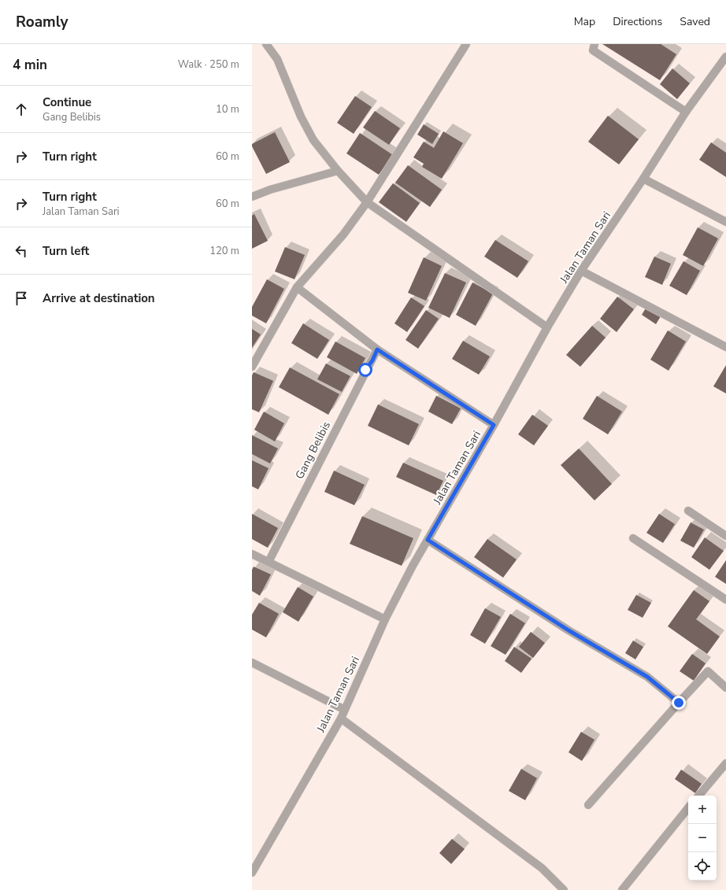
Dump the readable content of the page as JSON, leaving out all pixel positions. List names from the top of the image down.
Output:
{
  "streets": {
    "street": ["Jalan Taman Sari", "Gang Belibis"]
  },
  "page": {
    "header": "Roamly",
    "nav": ["Map", "Directions", "Saved"],
    "heading": ["4 min", "Walk · 250 m"],
    "list": [
      ["Continue", "Gang Belibis", "10 m"],
      ["Turn right", "60 m"],
      ["Turn right", "Jalan Taman Sari", "60 m"],
      ["Turn left", "120 m"],
      "Arrive at destination"
    ],
    "map_buttons": ["+", "−"]
  }
}
